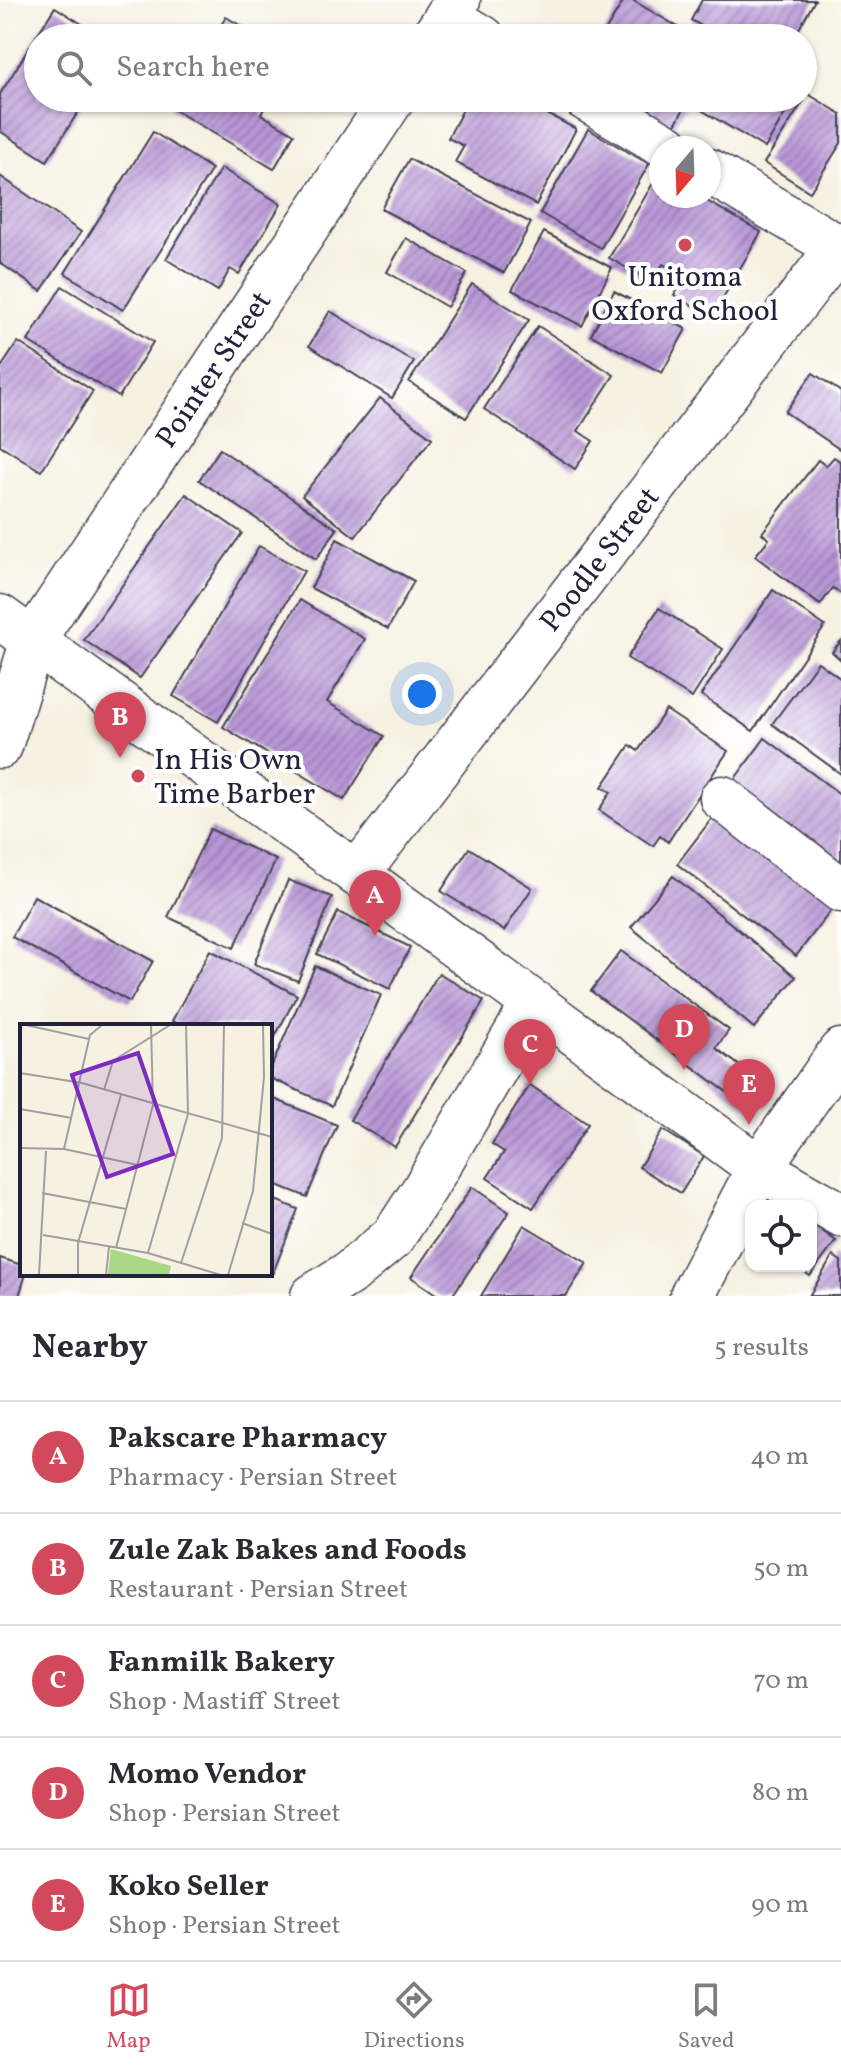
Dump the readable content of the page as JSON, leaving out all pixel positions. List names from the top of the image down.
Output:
{
  "streets": {
    "street": ["Pointer Street", "Poodle Street"]
  },
  "places": ["Unitoma Oxford School", "In His Own Time Barber"],
  "north": "bottom",
  "page": {
    "search": "Search here",
    "pins": [
      "B",
      "A",
      "D",
      "C",
      "E"
    ],
    "heading": ["Nearby", "5 results"],
    "list": [
      {
        "mark": "A",
        "name": "Pakscare Pharmacy",
        "note": "Pharmacy · Persian Street",
        "value": "40 m"
      },
      {
        "mark": "B",
        "name": "Zule Zak Bakes and Foods",
        "note": "Restaurant · Persian Street",
        "value": "50 m"
      },
      {
        "mark": "C",
        "name": "Fanmilk Bakery",
        "note": "Shop · Mastiff Street",
        "value": "70 m"
      },
      {
        "mark": "D",
        "name": "Momo Vendor",
        "note": "Shop · Persian Street",
        "value": "80 m"
      },
      {
        "mark": "E",
        "name": "Koko Seller",
        "note": "Shop · Persian Street",
        "value": "90 m"
      }
    ],
    "nav": ["Map", "Directions", "Saved"]
  }
}
